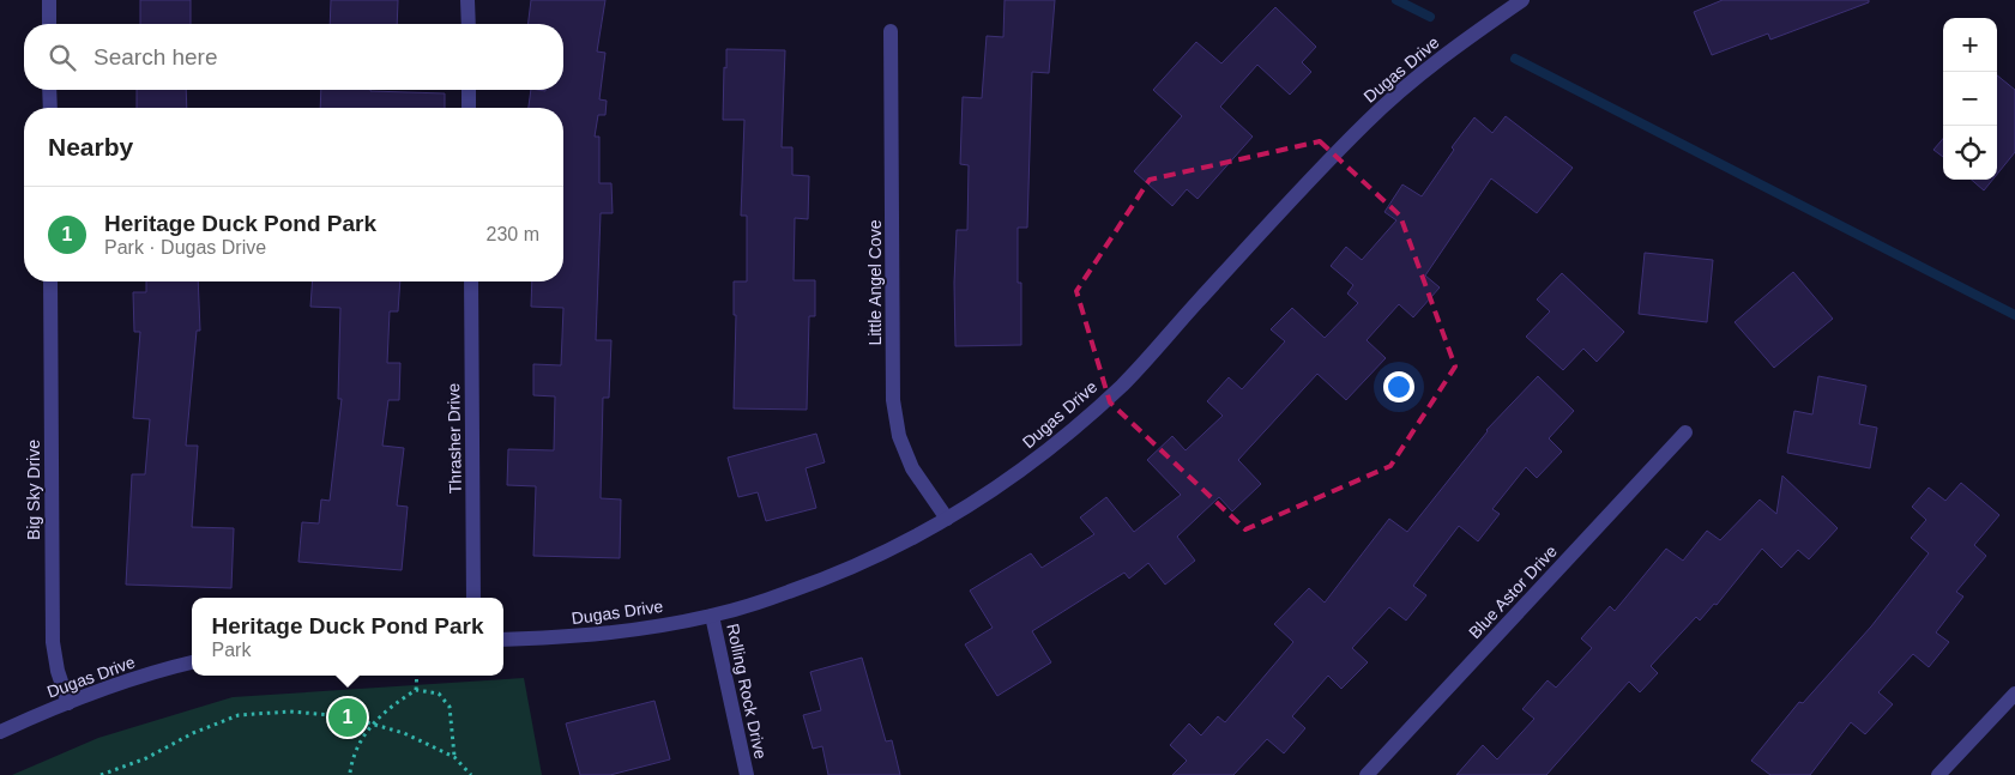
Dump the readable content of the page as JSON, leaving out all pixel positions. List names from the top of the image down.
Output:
{
  "streets": {
    "street": [
      "Dugas Drive",
      "Little Angel Cove",
      "Thrasher Drive",
      "Big Sky Drive",
      "Blue Astor Drive",
      "Rolling Rock Drive"
    ]
  },
  "crossings": [
    ["Dugas Drive", "Little Angel Cove"],
    ["Dugas Drive", "Big Sky Drive"],
    ["Dugas Drive", "Rolling Rock Drive"]
  ],
  "page": {
    "map_buttons": ["+", "−"],
    "search": "Search here",
    "heading": "Nearby",
    "list": [
      {
        "mark": "1",
        "name": "Heritage Duck Pond Park",
        "note": "Park · Dugas Drive",
        "value": "230 m"
      }
    ],
    "popup": ["Heritage Duck Pond Park", "Park"],
    "pins": "1"
  }
}
